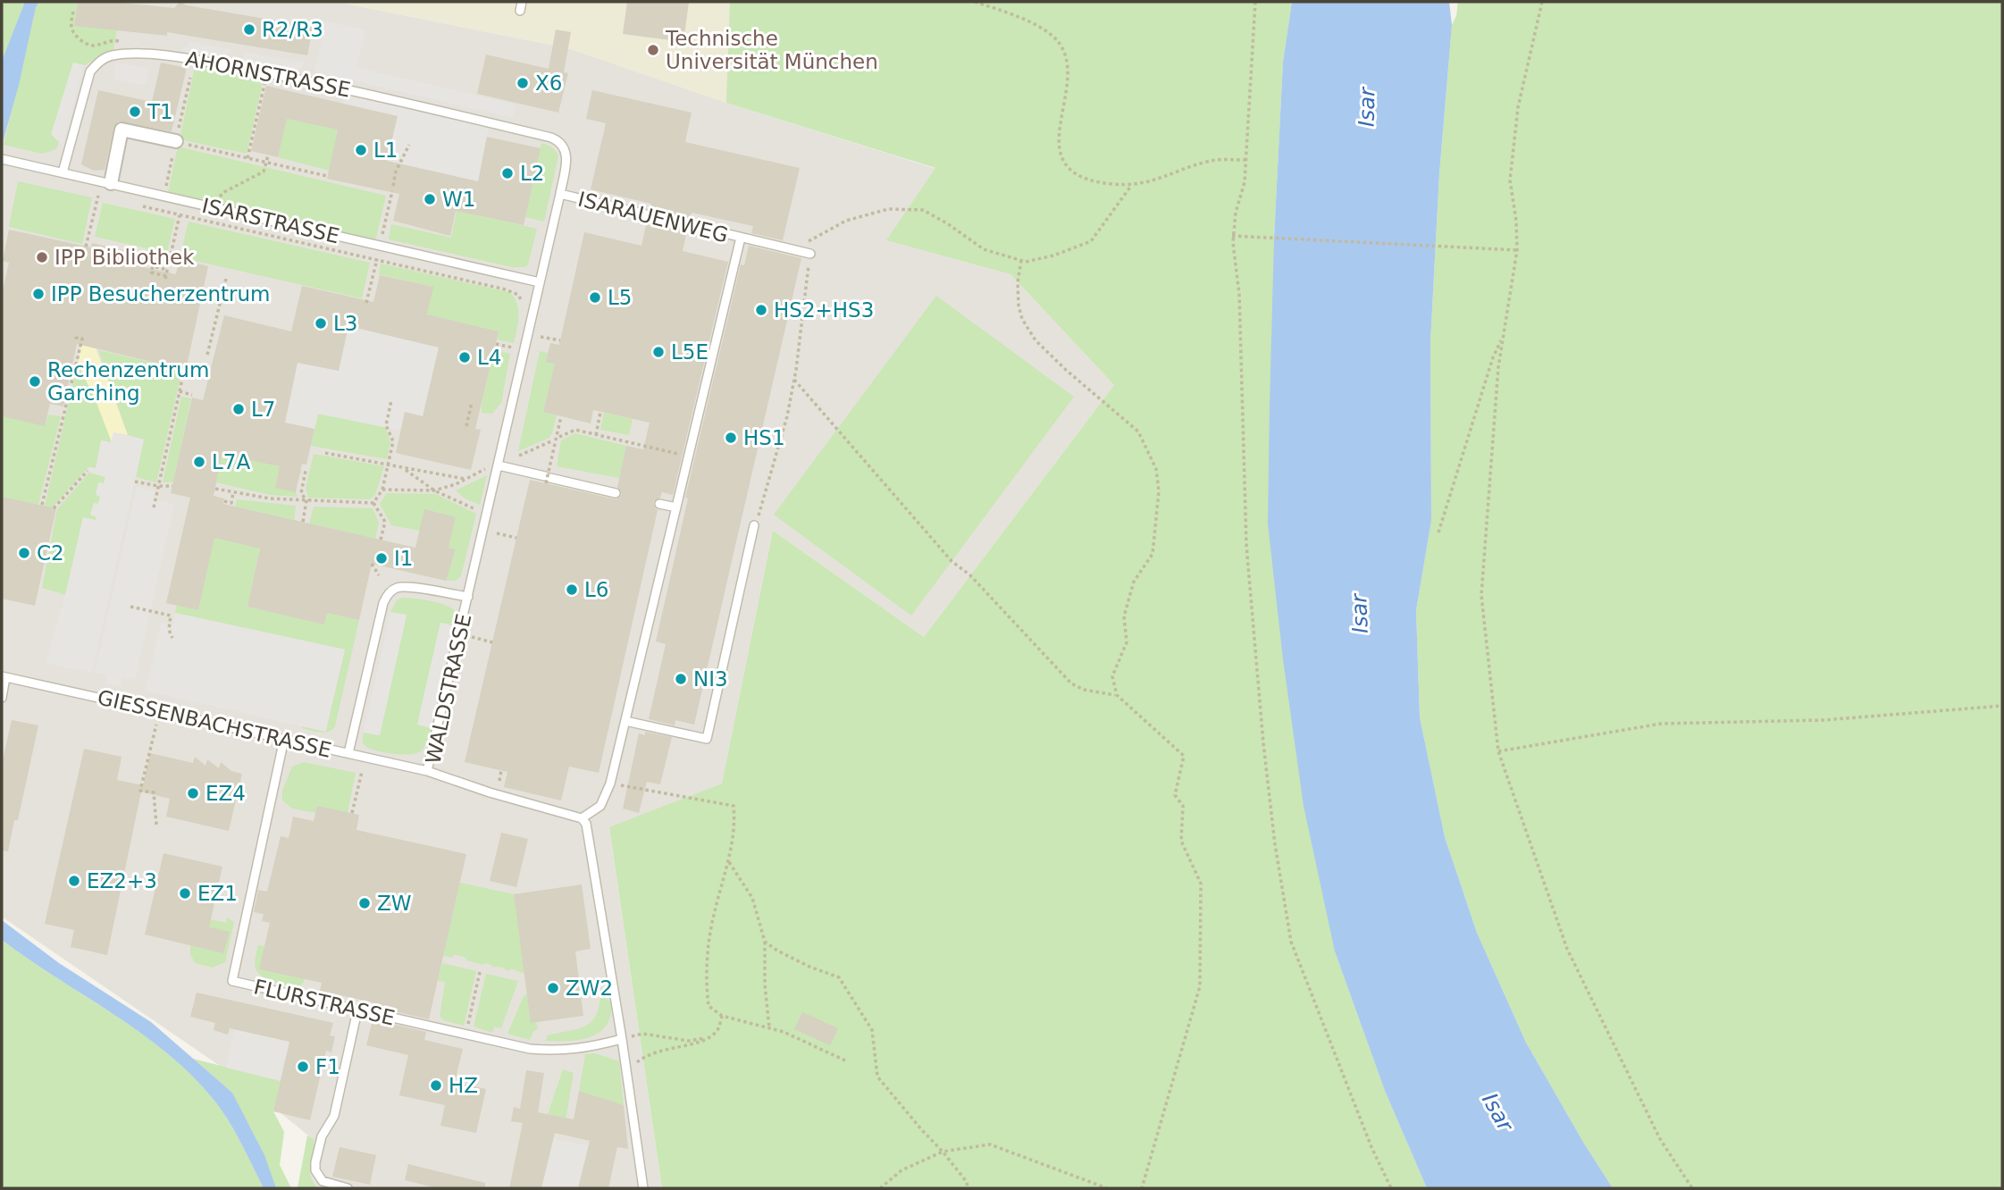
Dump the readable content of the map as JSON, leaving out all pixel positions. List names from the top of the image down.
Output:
{
  "streets": {
    "lane": [
      "AHORNSTRASSE",
      "ISARAUENWEG",
      "ISARSTRASSE",
      "WALDSTRASSE",
      "GIESSENBACHSTRASSE",
      "FLURSTRASSE"
    ]
  },
  "crossings": [
    ["AHORNSTRASSE", "ISARAUENWEG"],
    ["AHORNSTRASSE", "ISARSTRASSE"],
    ["ISARAUENWEG", "WALDSTRASSE"],
    ["ISARSTRASSE", "WALDSTRASSE"],
    ["WALDSTRASSE", "GIESSENBACHSTRASSE"],
    ["GIESSENBACHSTRASSE", "FLURSTRASSE"]
  ],
  "water": ["Isar"],
  "places": [
    "R2/R3",
    "Technische Universität München",
    "X6",
    "T1",
    "L1",
    "L2",
    "W1",
    "IPP Bibliothek",
    "IPP Besucherzentrum",
    "L5",
    "HS2+HS3",
    "L3",
    "L5E",
    "L4",
    "Rechenzentrum Garching",
    "L7",
    "HS1",
    "L7A",
    "C2",
    "I1",
    "L6",
    "NI3",
    "EZ4",
    "EZ2+3",
    "EZ1",
    "ZW",
    "ZW2",
    "F1",
    "HZ"
  ]
}
